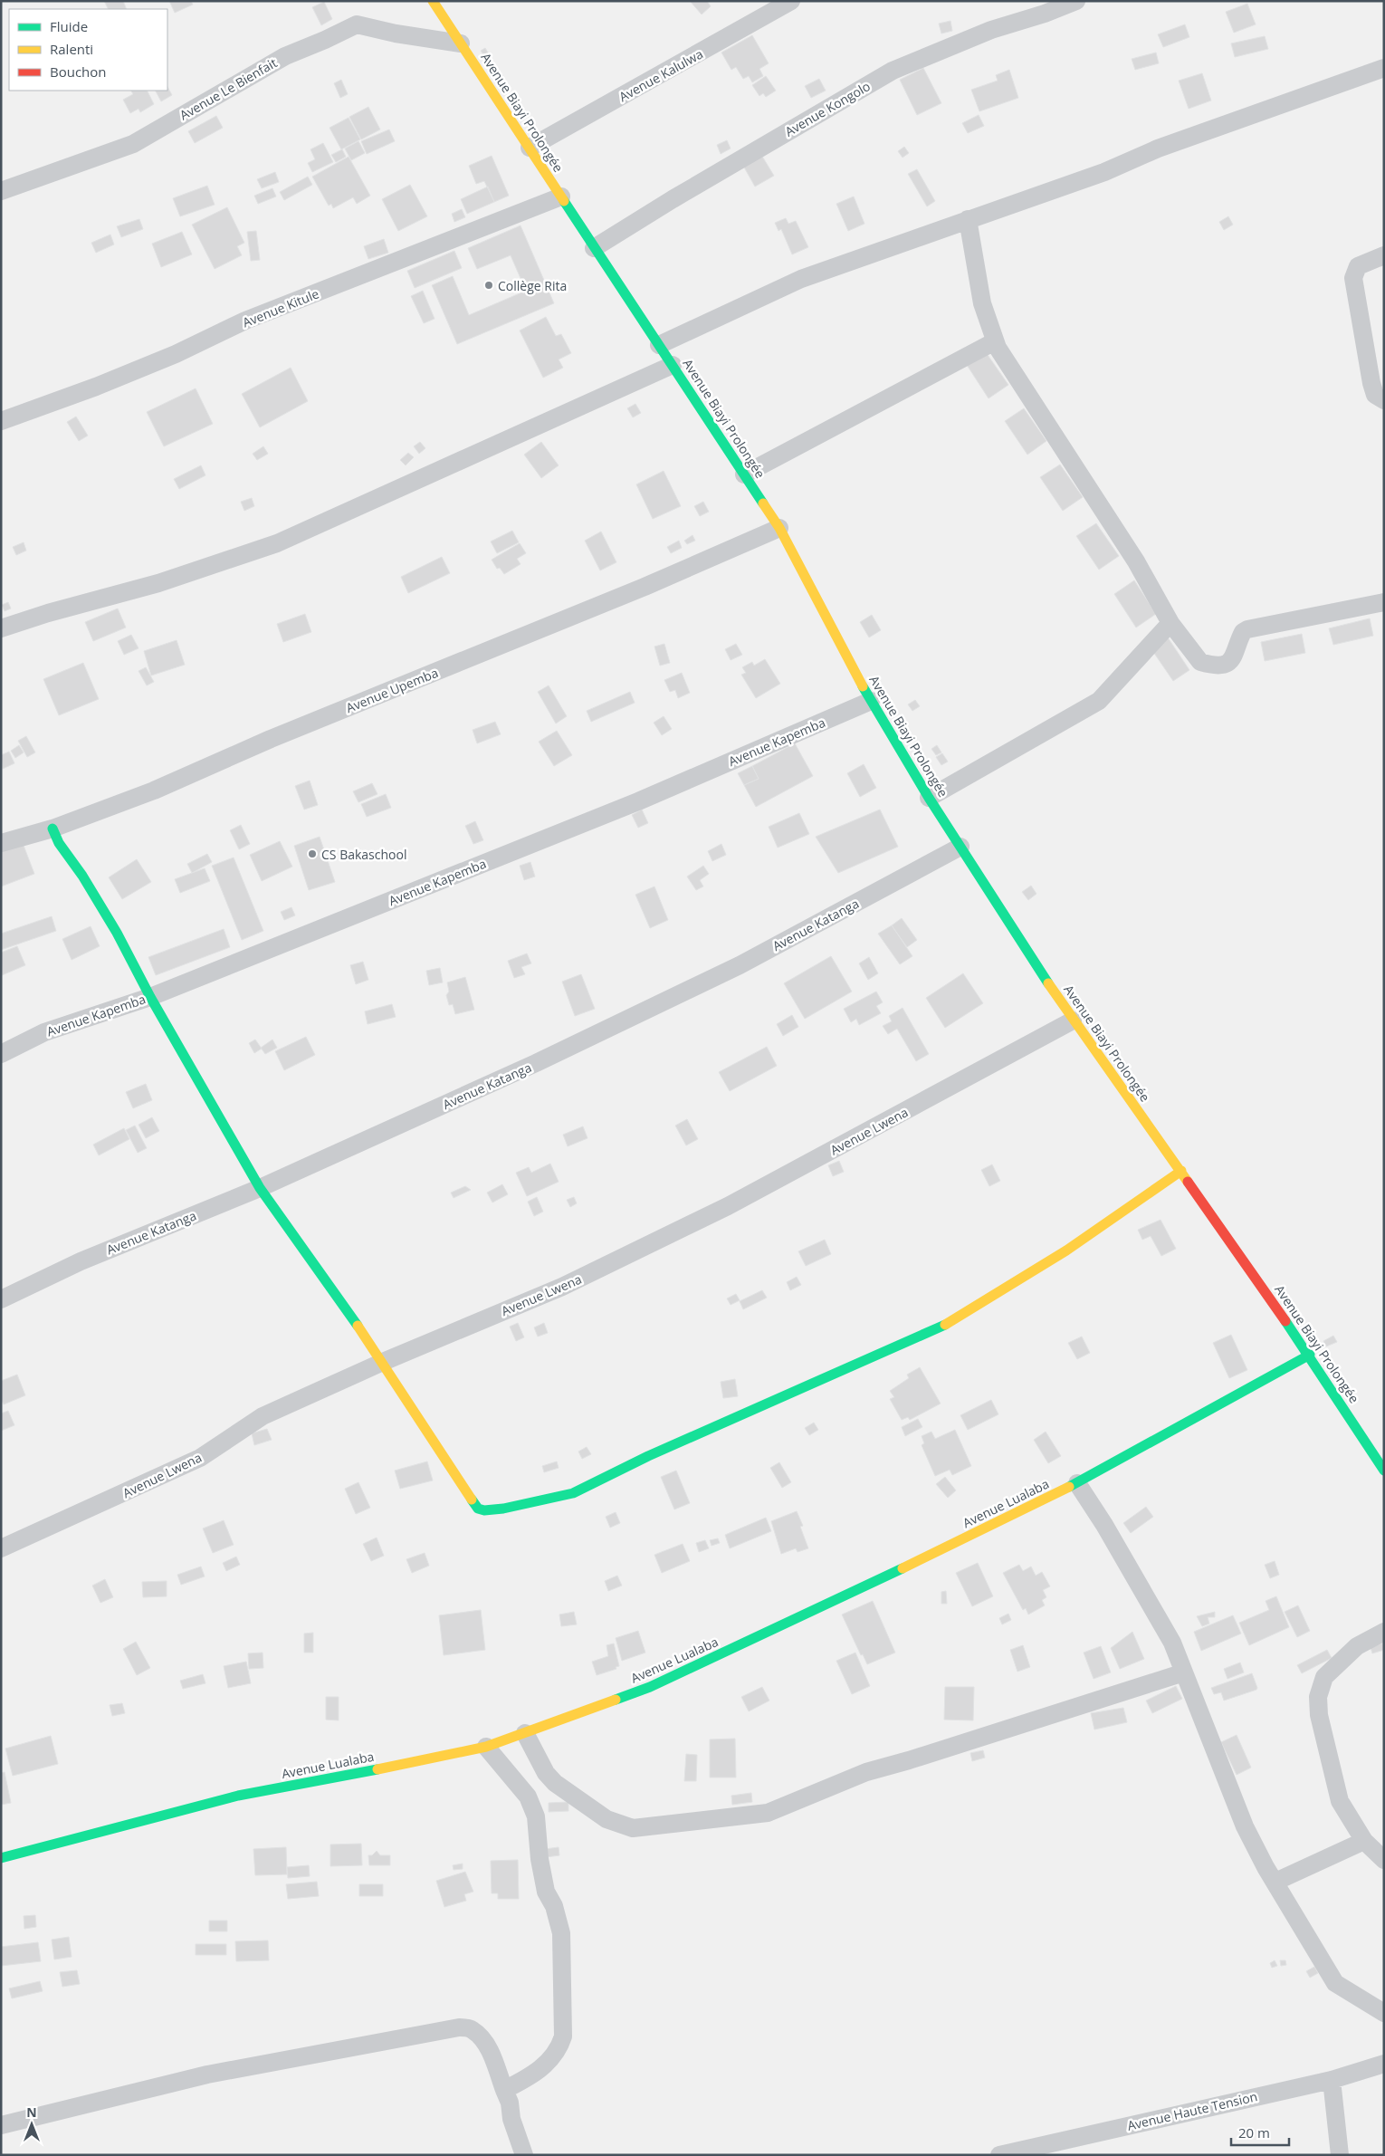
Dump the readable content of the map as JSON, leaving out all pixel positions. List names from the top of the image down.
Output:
{
  "streets": {
    "street": [
      "Avenue Kalulwa",
      "Avenue Le Bienfait",
      "Avenue Kongolo",
      "Avenue Biayi Prolongée",
      "Avenue Kitule",
      "Avenue Upemba",
      "Avenue Kapemba",
      "Avenue Katanga",
      "Avenue Lwena",
      "Avenue Lualaba",
      "Avenue Haute Tension"
    ]
  },
  "crossings": [
    ["Avenue Kalulwa", "Avenue Biayi Prolongée"],
    ["Avenue Le Bienfait", "Avenue Biayi Prolongée"],
    ["Avenue Kongolo", "Avenue Biayi Prolongée"],
    ["Avenue Biayi Prolongée", "Avenue Kitule"],
    ["Avenue Biayi Prolongée", "Avenue Upemba"],
    ["Avenue Biayi Prolongée", "Avenue Kapemba"],
    ["Avenue Biayi Prolongée", "Avenue Katanga"],
    ["Avenue Biayi Prolongée", "Avenue Lwena"],
    ["Avenue Biayi Prolongée", "Avenue Lualaba"]
  ],
  "places": ["Collège Rita", "CS Bakaschool"],
  "legend": ["Fluide", "Ralenti", "Bouchon"],
  "scale_bar": "20 m",
  "north": "top"
}
